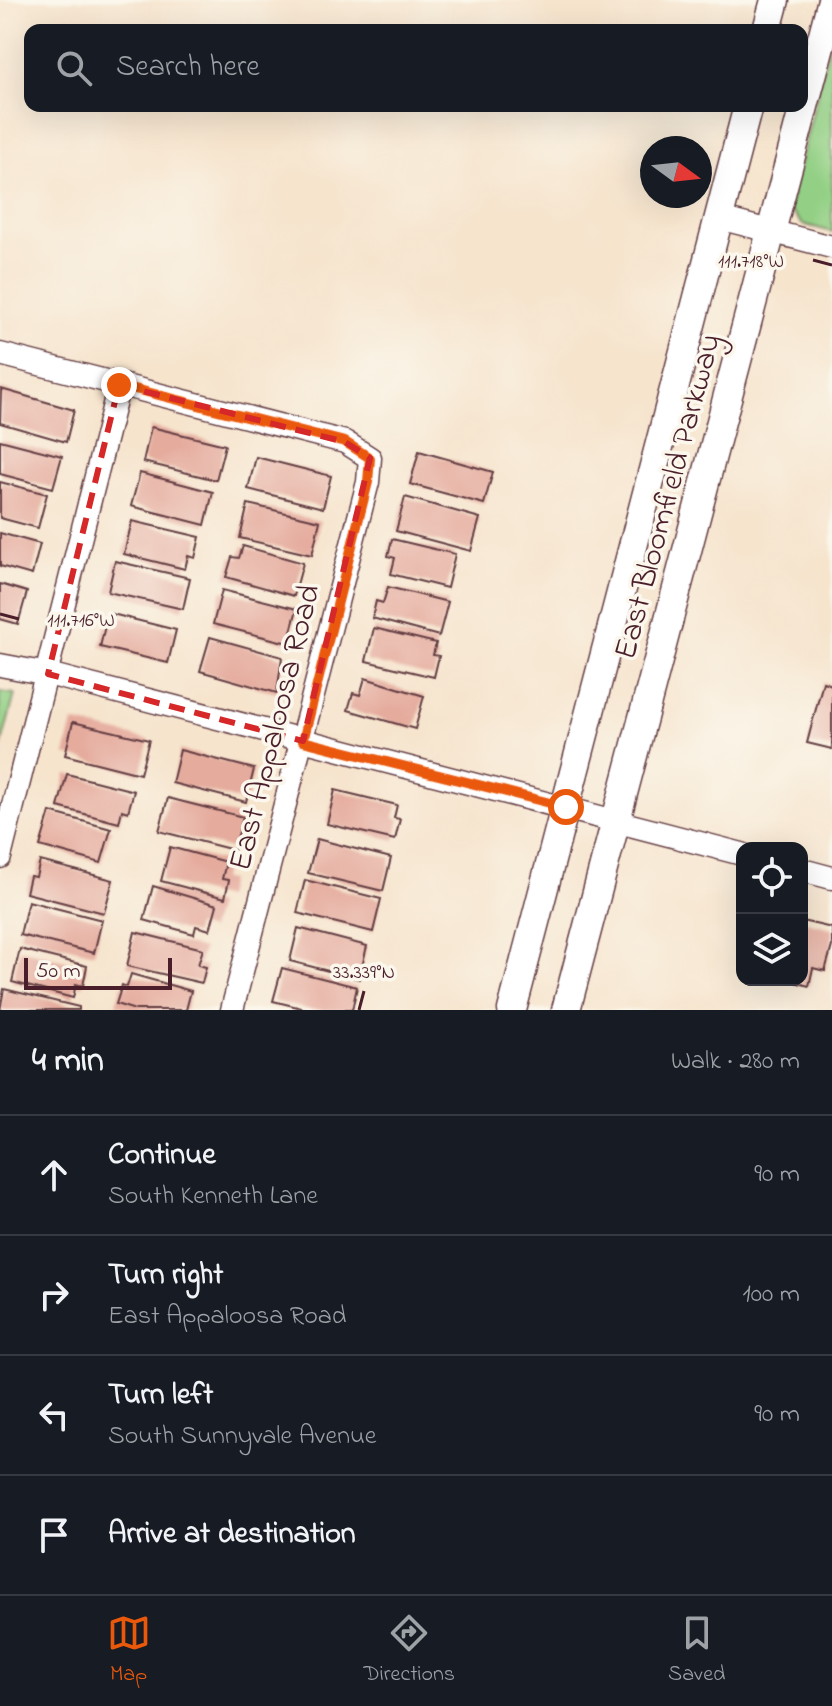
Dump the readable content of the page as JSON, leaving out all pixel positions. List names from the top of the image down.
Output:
{
  "streets": {
    "street": ["East Bloomfield Parkway", "East Appaloosa Road"]
  },
  "scale_bar": "50 m",
  "north": "right",
  "page": {
    "search": "Search here",
    "scale": "50 m",
    "heading": ["4 min", "Walk · 280 m"],
    "list": [
      ["Continue", "South Kenneth Lane", "90 m"],
      ["Turn right", "East Appaloosa Road", "100 m"],
      ["Turn left", "South Sunnyvale Avenue", "90 m"],
      "Arrive at destination"
    ],
    "nav": ["Map", "Directions", "Saved"]
  },
  "coordinates": ["111.718°W", "111.716°W", "33.339°N"]
}
